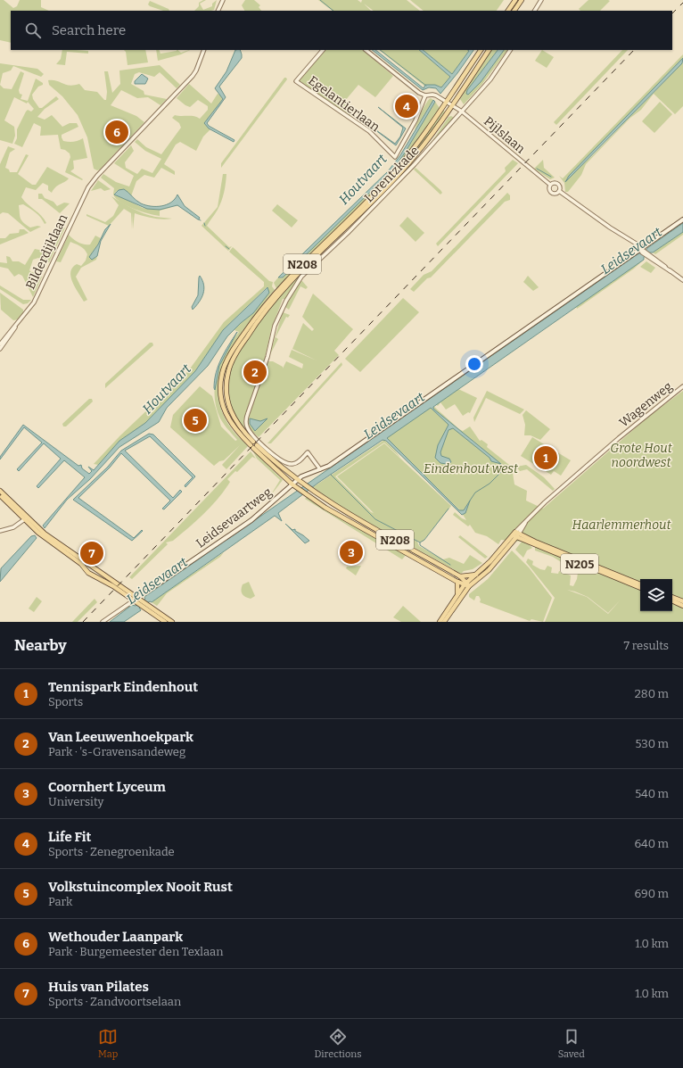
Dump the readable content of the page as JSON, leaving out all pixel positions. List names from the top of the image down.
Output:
{
  "streets": {
    "main road": [
      "N208",
      "Wagenweg",
      "Leidsevaartweg",
      "N205"
    ],
    "street": [
      "Egelantierlaan",
      "Pijlslaan",
      "Lorentzkade",
      "Bilderdijklaan"
    ]
  },
  "crossings": [
    ["Egelantierlaan", "Pijlslaan"],
    ["Pijlslaan", "Lorentzkade"],
    ["Pijlslaan", "N208"],
    ["Lorentzkade", "Leidsevaartweg"],
    ["N208", "Wagenweg"],
    ["N208", "Leidsevaartweg"],
    ["Wagenweg", "N205"]
  ],
  "water": ["Houtvaart", "Leidsevaart"],
  "parks": ["Grote Hout noordwest", "Eindenhout west", "Haarlemmerhout"],
  "page": {
    "search": "Search here",
    "pins": [
      "4",
      "6",
      "2",
      "5",
      "1",
      "3",
      "7"
    ],
    "heading": ["Nearby", "7 results"],
    "list": [
      {
        "mark": "1",
        "name": "Tennispark Eindenhout",
        "note": "Sports",
        "value": "280 m"
      },
      {
        "mark": "2",
        "name": "Van Leeuwenhoekpark",
        "note": "Park · 's-Gravensandeweg",
        "value": "530 m"
      },
      {
        "mark": "3",
        "name": "Coornhert Lyceum",
        "note": "University",
        "value": "540 m"
      },
      {
        "mark": "4",
        "name": "Life Fit",
        "note": "Sports · Zenegroenkade",
        "value": "640 m"
      },
      {
        "mark": "5",
        "name": "Volkstuincomplex Nooit Rust",
        "note": "Park",
        "value": "690 m"
      },
      {
        "mark": "6",
        "name": "Wethouder Laanpark",
        "note": "Park · Burgemeester den Texlaan",
        "value": "1.0 km"
      },
      {
        "mark": "7",
        "name": "Huis van Pilates",
        "note": "Sports · Zandvoortselaan",
        "value": "1.0 km"
      }
    ],
    "nav": ["Map", "Directions", "Saved"]
  }
}
